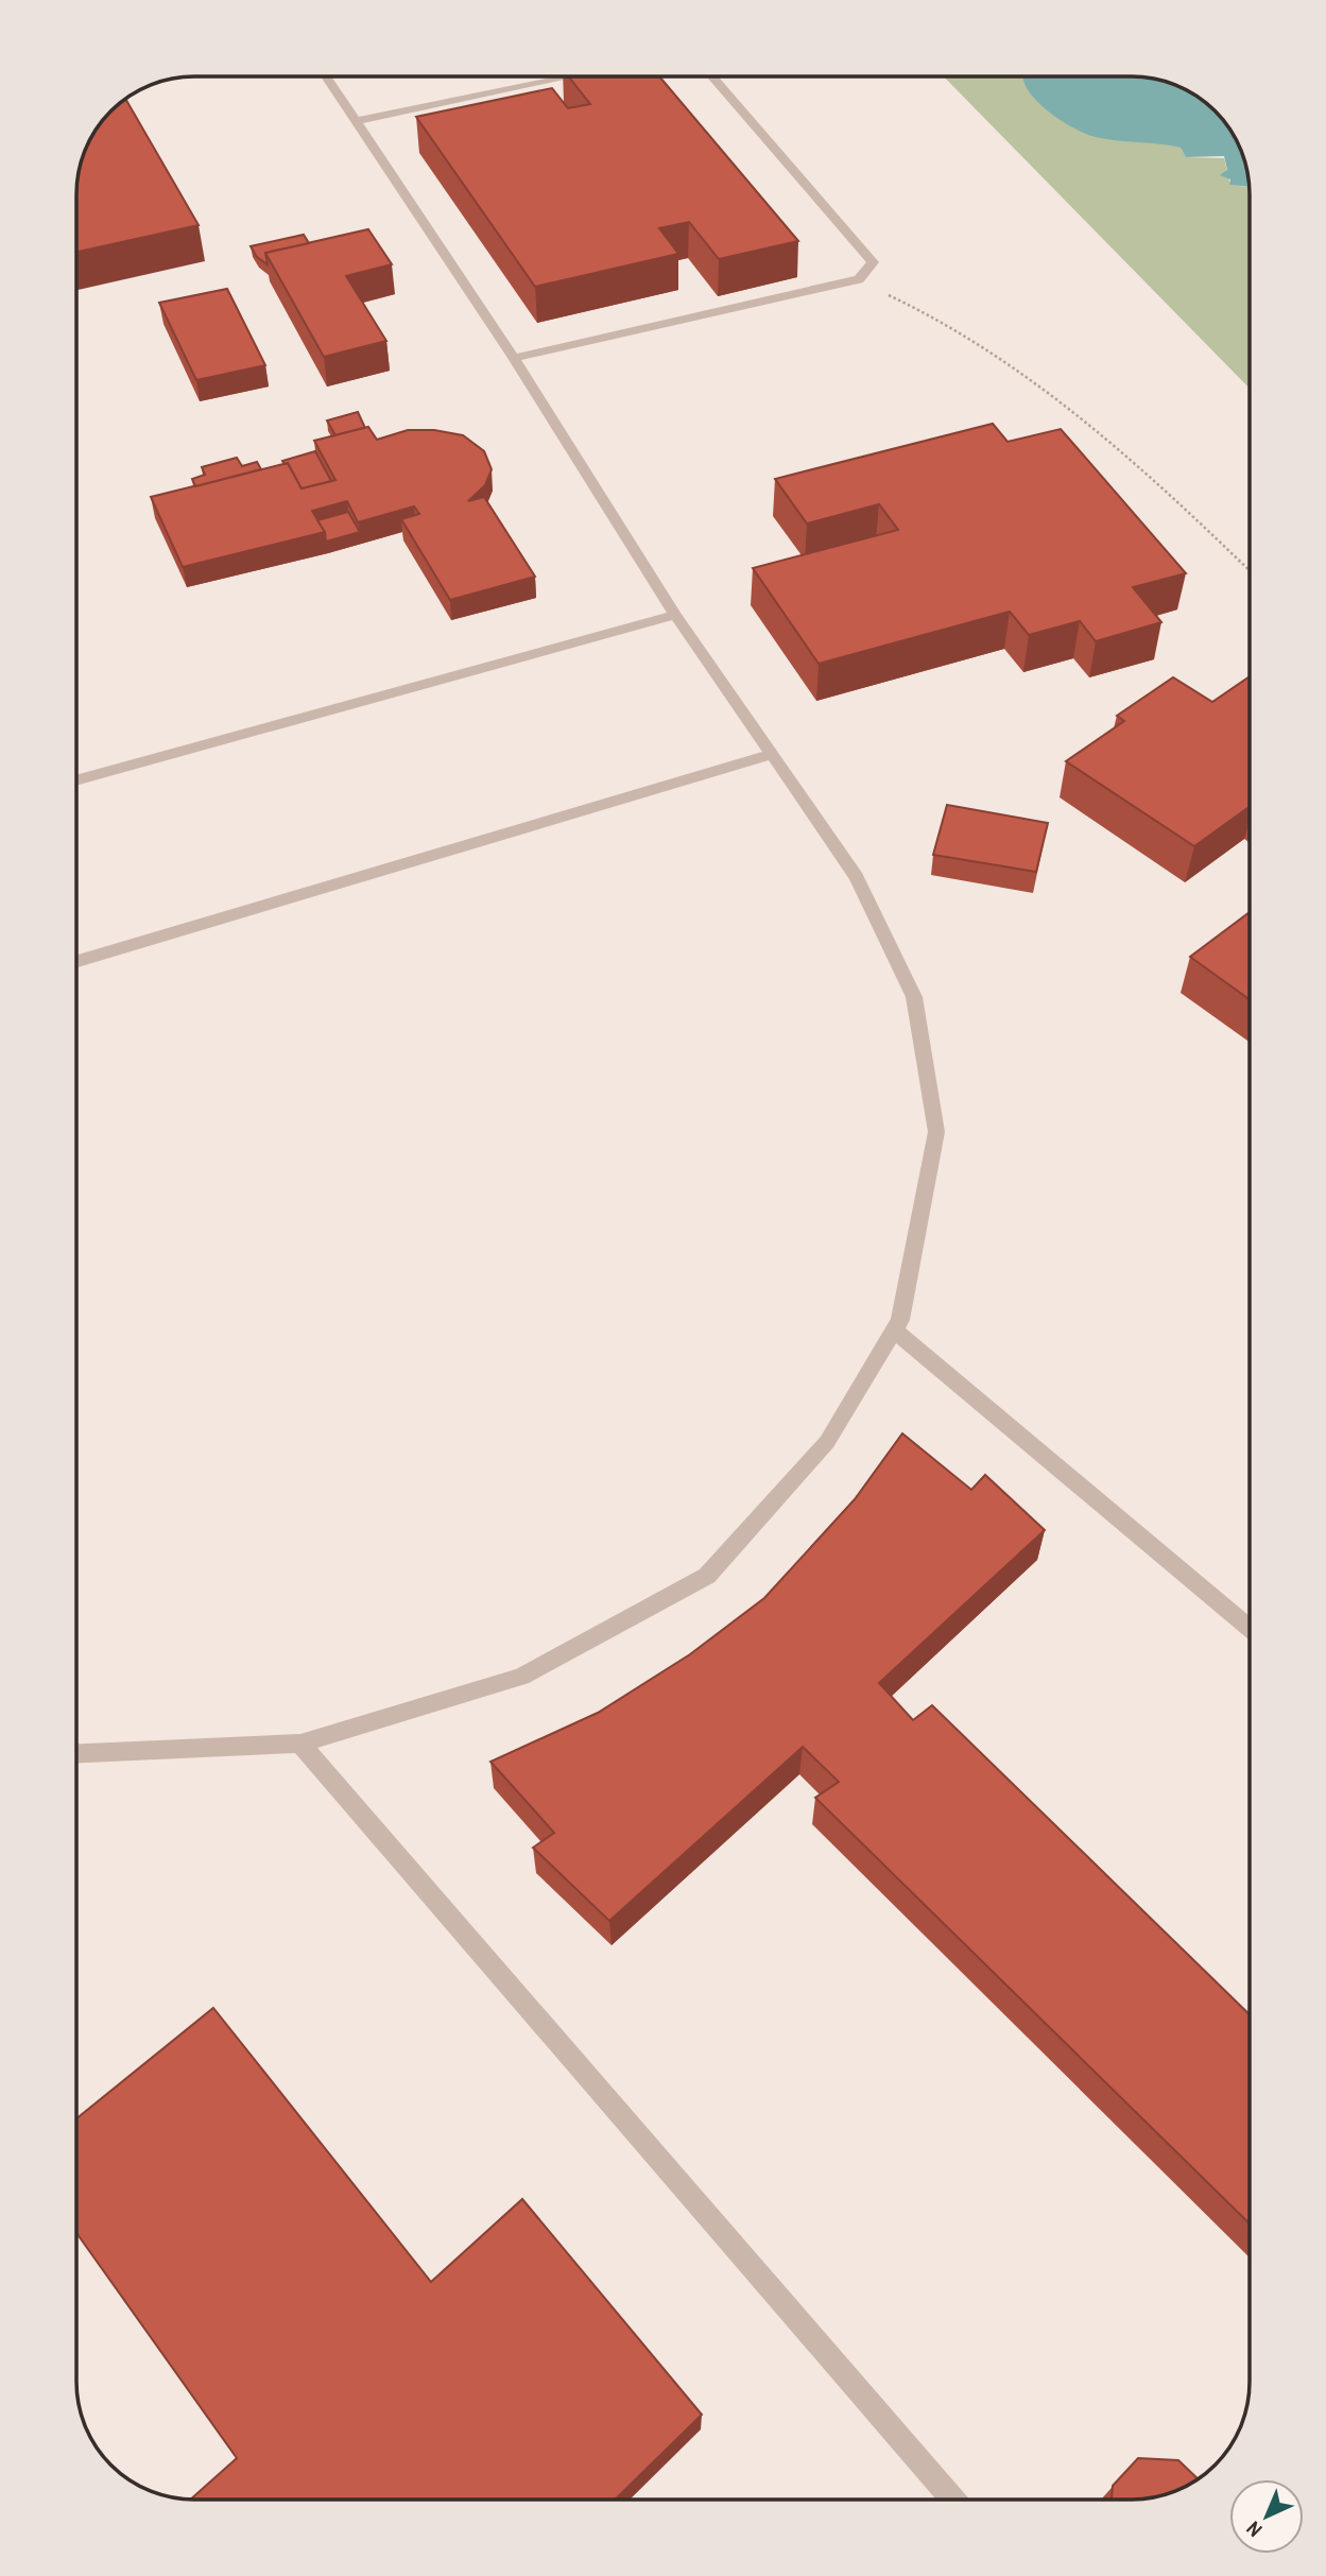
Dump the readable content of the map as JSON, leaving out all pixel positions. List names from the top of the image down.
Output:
{
  "north": "bottom left"
}
